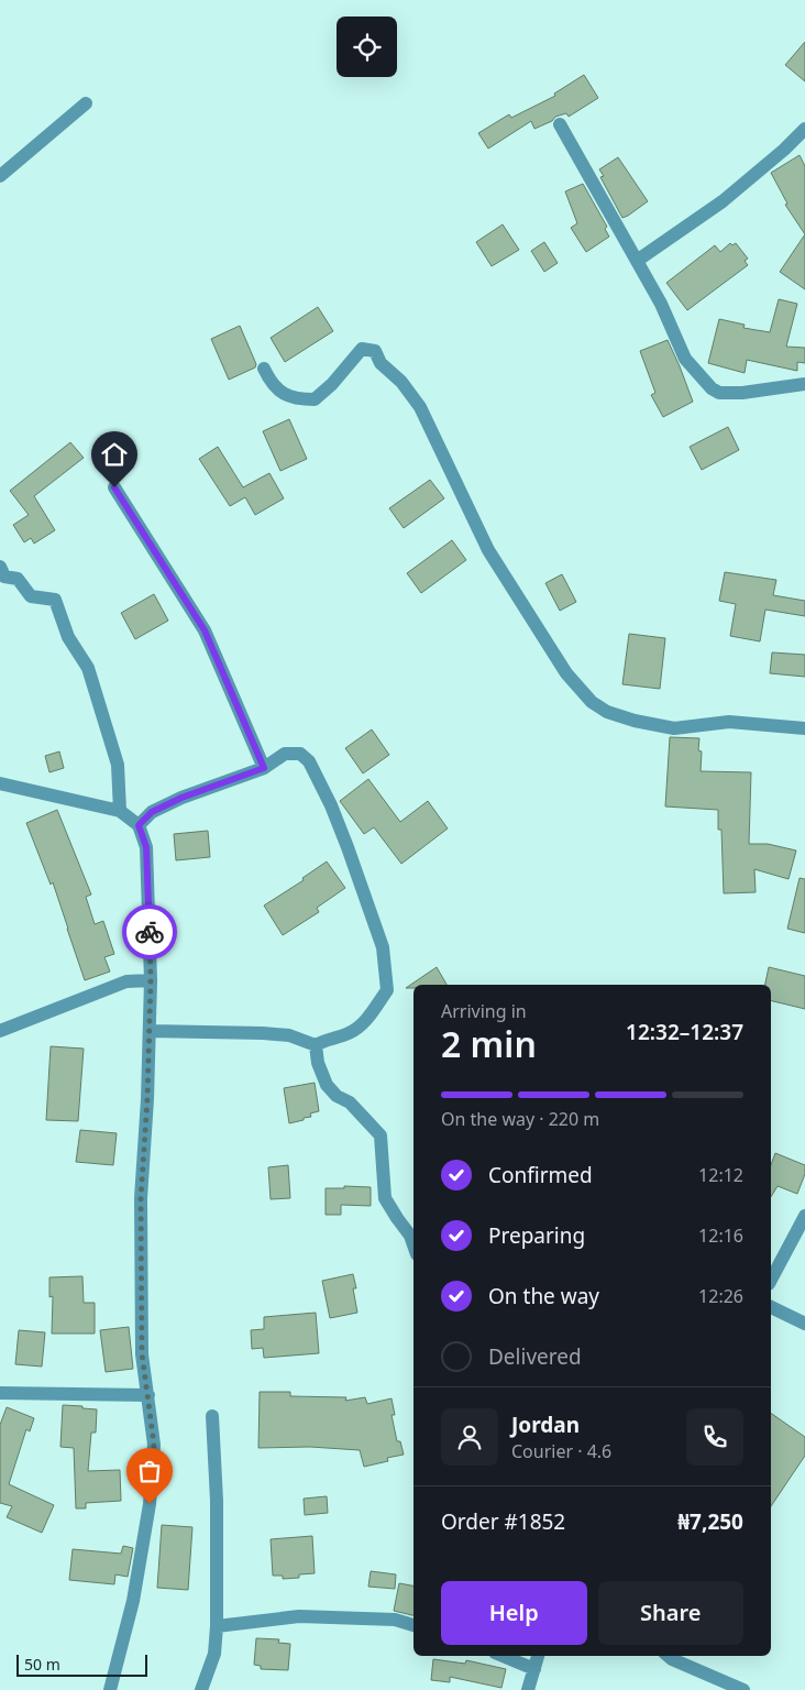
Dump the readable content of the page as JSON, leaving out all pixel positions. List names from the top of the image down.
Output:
{
  "scale_bar": "50 m",
  "page": {
    "heading": ["2 min", "Arriving in", "12:32–12:37"],
    "panel": [
      "Jordan",
      "Courier · 4.6",
      "Order #1852",
      "₦7,250"
    ],
    "bar": "On the way · 220 m",
    "list": [
      ["Confirmed", "12:12"],
      ["Preparing", "12:16"],
      ["On the way", "12:26"],
      "Delivered"
    ],
    "buttons": ["Help", "Share"],
    "scale": "50 m"
  }
}
